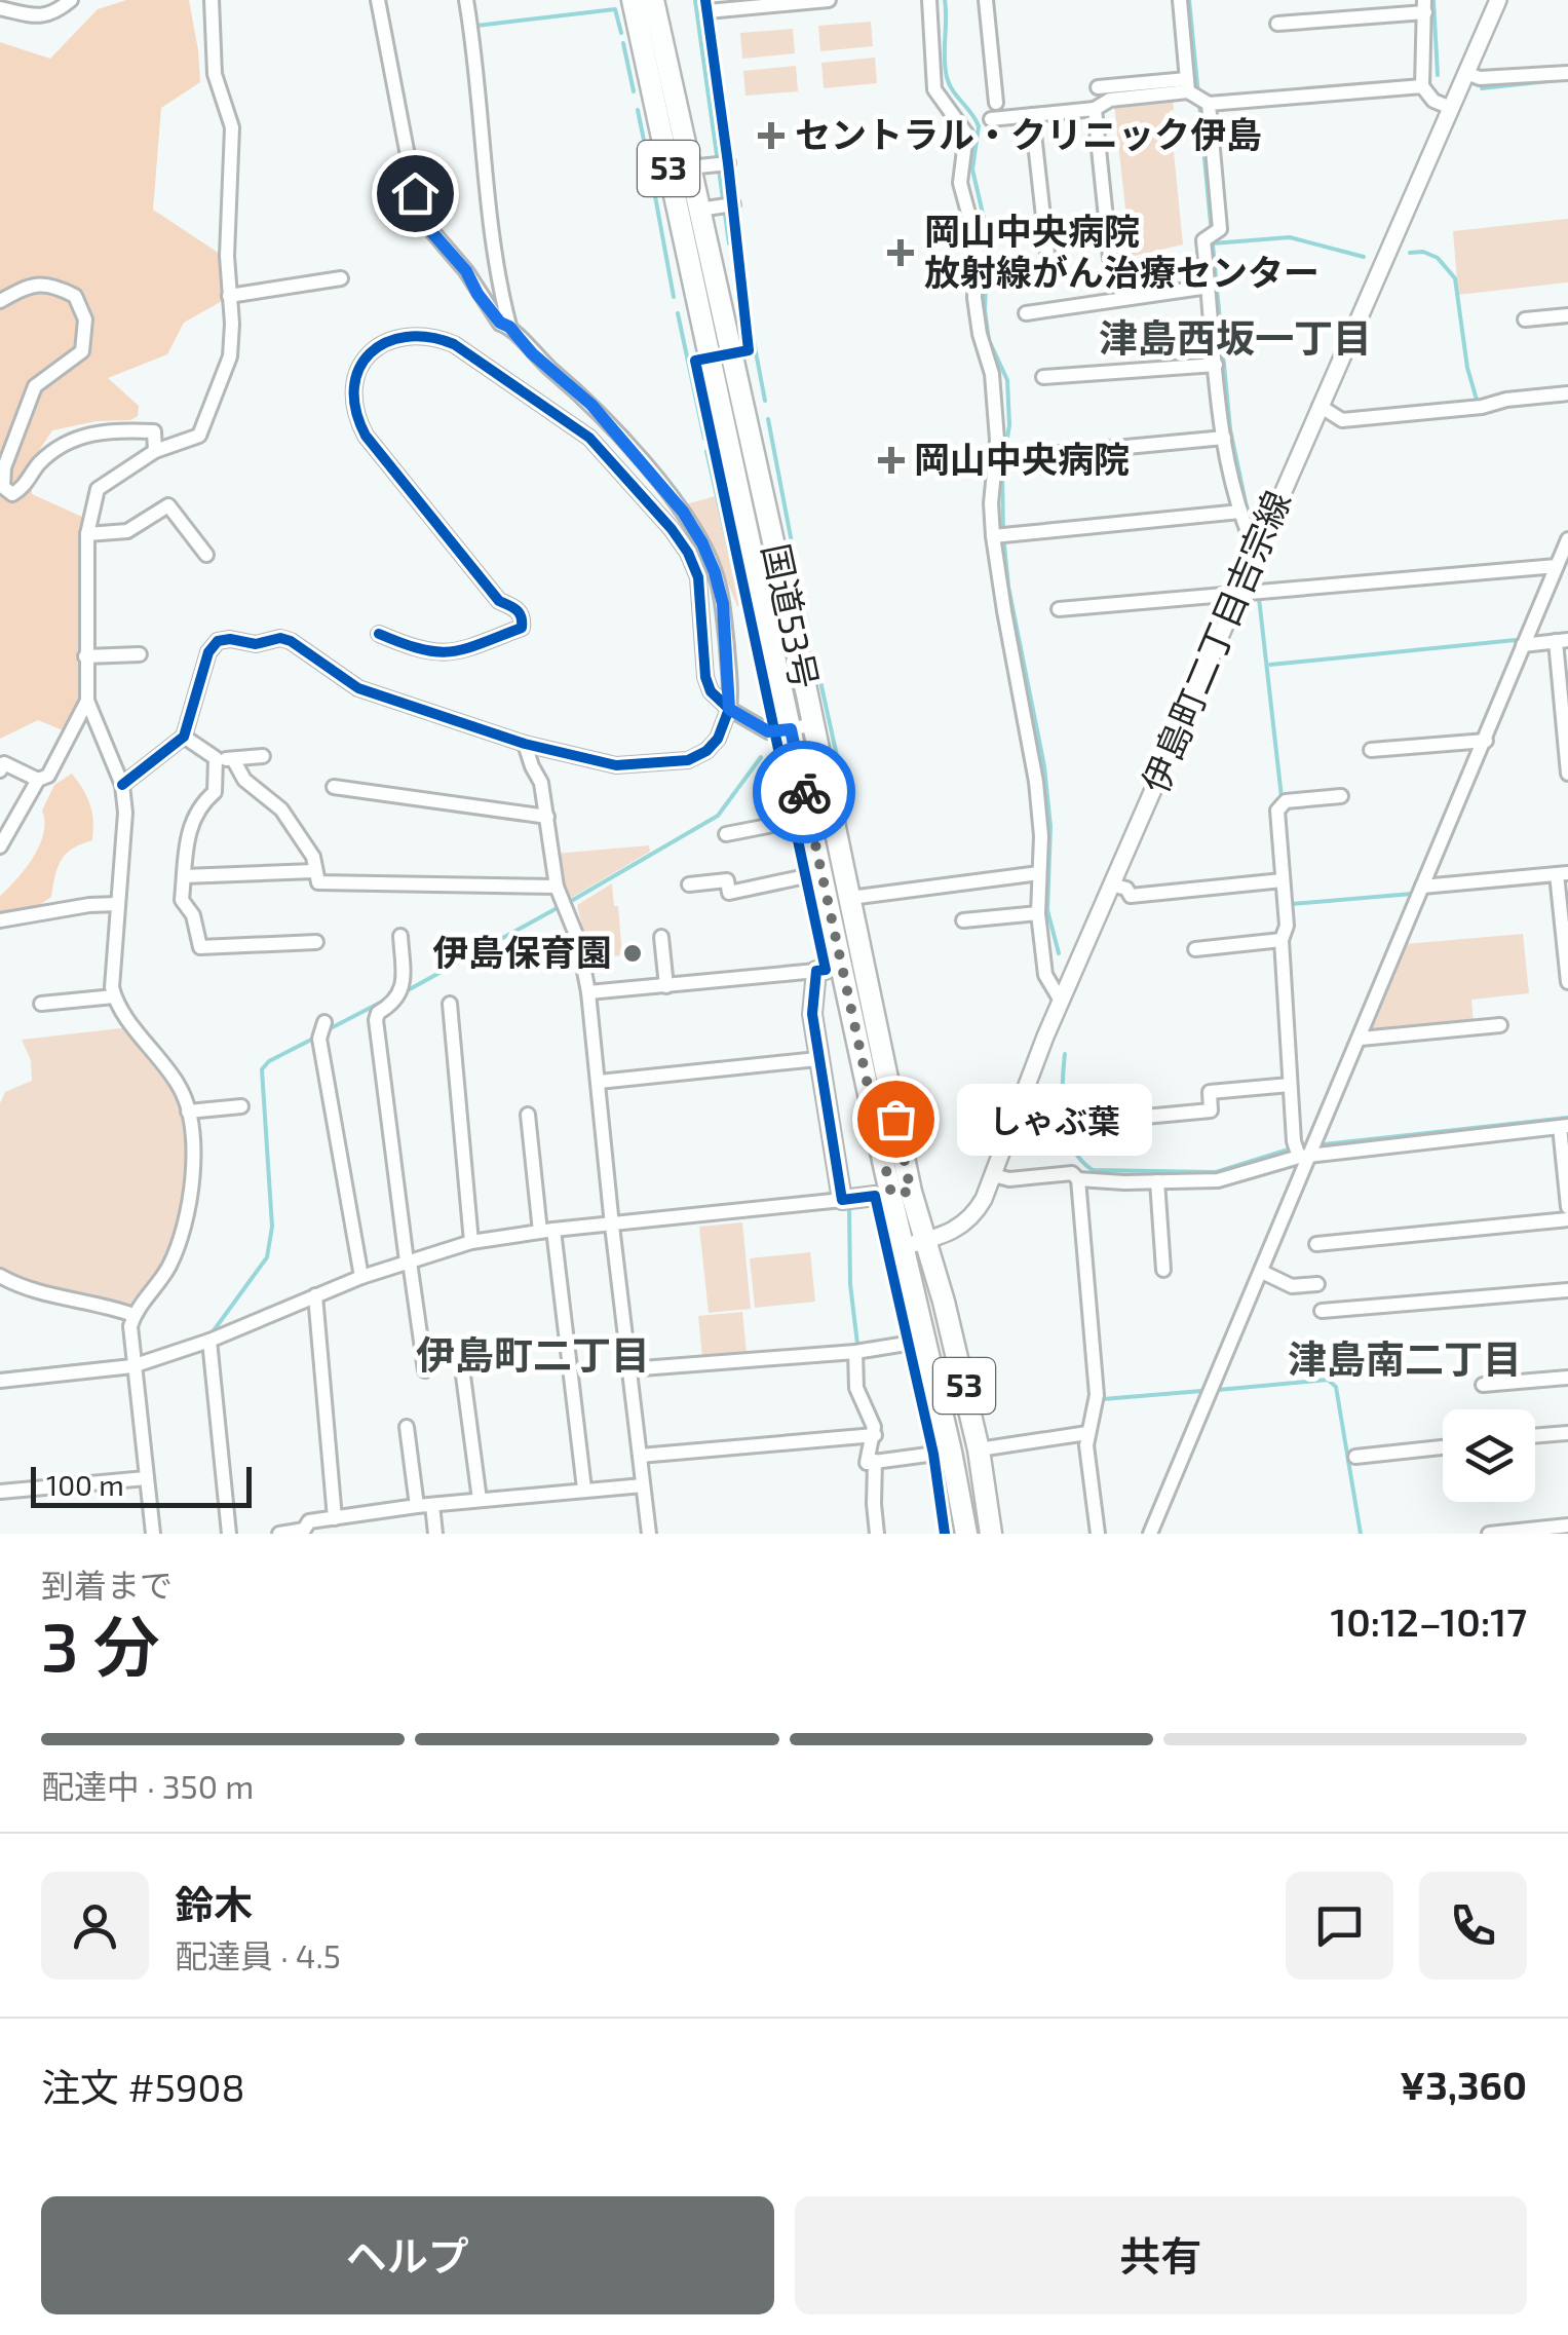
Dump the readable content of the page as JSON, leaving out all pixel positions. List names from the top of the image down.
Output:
{
  "streets": {
    "highway": ["53", "国道53号"],
    "street": ["伊島町二丁目吉宗線"]
  },
  "crossings": [
    ["53", "国道53号"],
    ["国道53号", "伊島町二丁目吉宗線"]
  ],
  "districts": ["津島西坂一丁目", "伊島町二丁目", "津島南二丁目"],
  "places": {
    "health": ["セントラル・クリニック伊島", "岡山中央病院 放射線がん治療センター", "岡山中央病院"],
    "other": ["伊島保育園", "しゃぶ葉"]
  },
  "scale_bar": "100 m",
  "page": {
    "bubble": "しゃぶ葉",
    "scale": "100 m",
    "heading": ["3 分", "到着まで", "10:12–10:17"],
    "panel": [
      "鈴木",
      "配達員 · 4.5",
      "注文 #5908",
      "¥3,360"
    ],
    "bar": "配達中 · 350 m",
    "buttons": ["ヘルプ", "共有"]
  }
}
